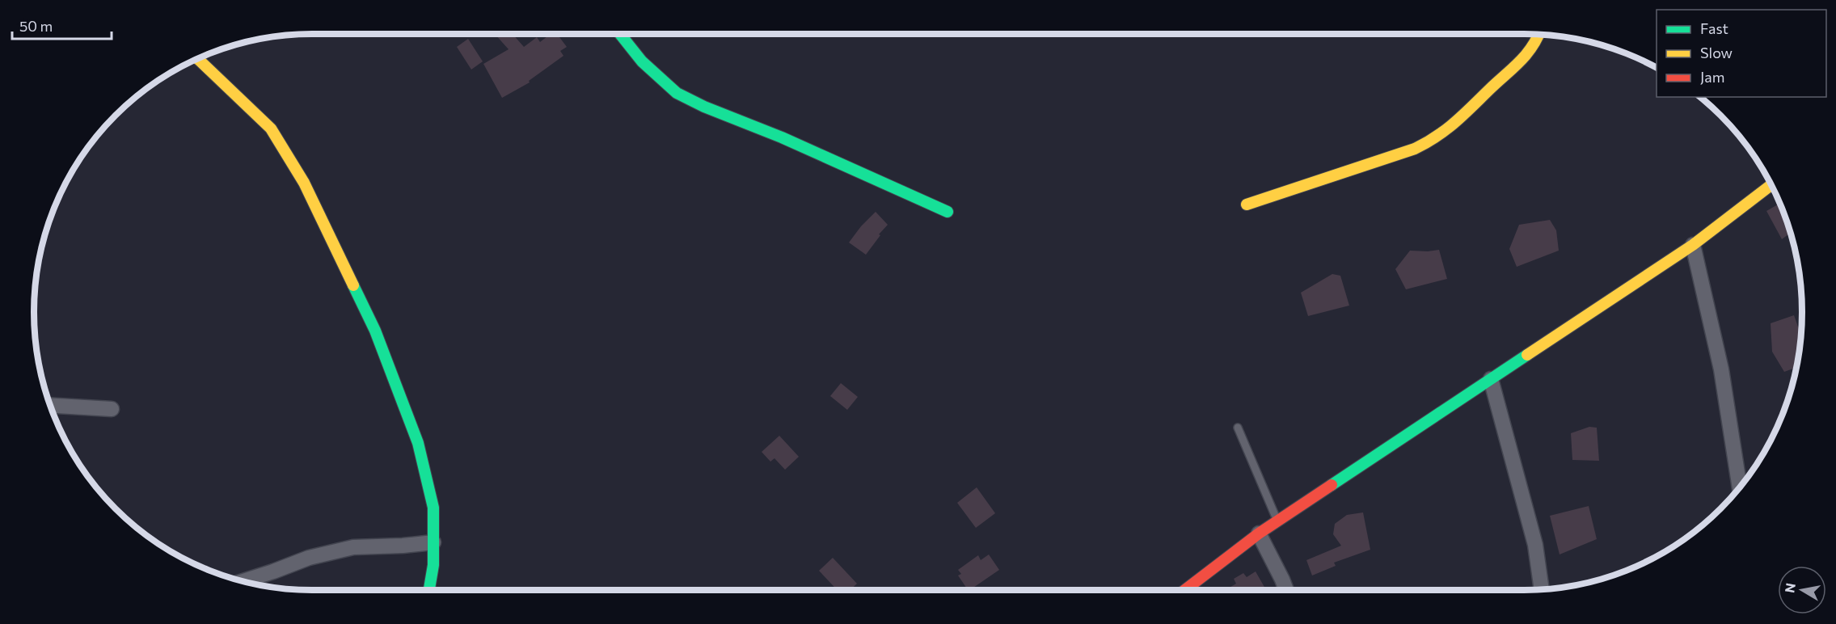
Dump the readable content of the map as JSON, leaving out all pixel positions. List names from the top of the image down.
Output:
{
  "legend": ["Fast", "Slow", "Jam"],
  "scale_bar": "50 m",
  "north": "left"
}
